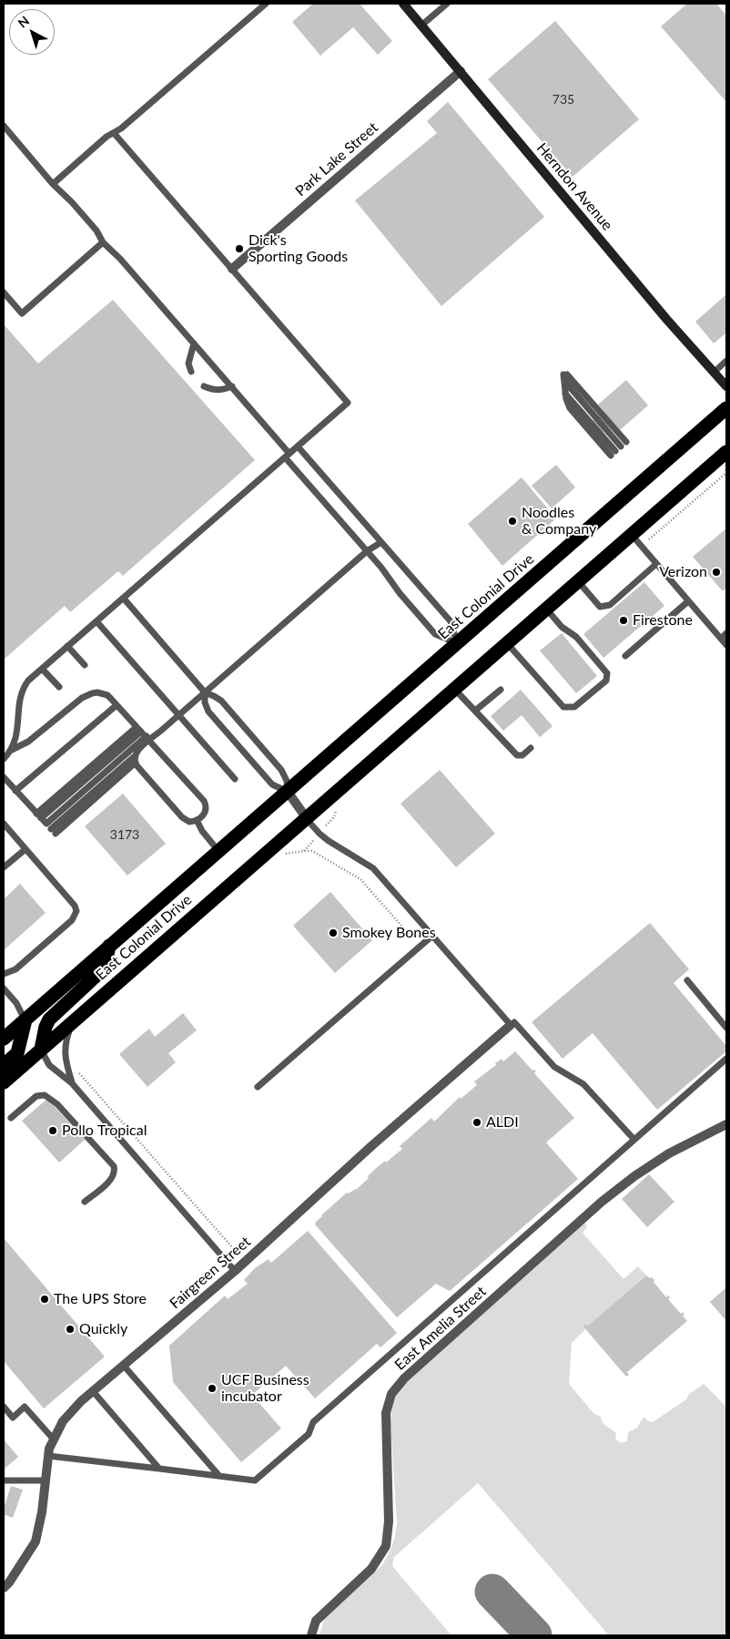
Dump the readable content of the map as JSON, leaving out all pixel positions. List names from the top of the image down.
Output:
{
  "streets": {
    "highway": ["East Colonial Drive"],
    "street": [
      "Park Lake Street",
      "Herndon Avenue",
      "Fairgreen Street",
      "East Amelia Street"
    ]
  },
  "crossings": [
    ["Park Lake Street", "Herndon Avenue"]
  ],
  "places": [
    "Dick's Sporting Goods",
    "Noodles & Company",
    "Verizon",
    "Firestone",
    "Smokey Bones",
    "ALDI",
    "Pollo Tropical",
    "The UPS Store",
    "Quickly",
    "UCF Business incubator"
  ],
  "house_numbers": ["735", "3173"],
  "north": "top left"
}
